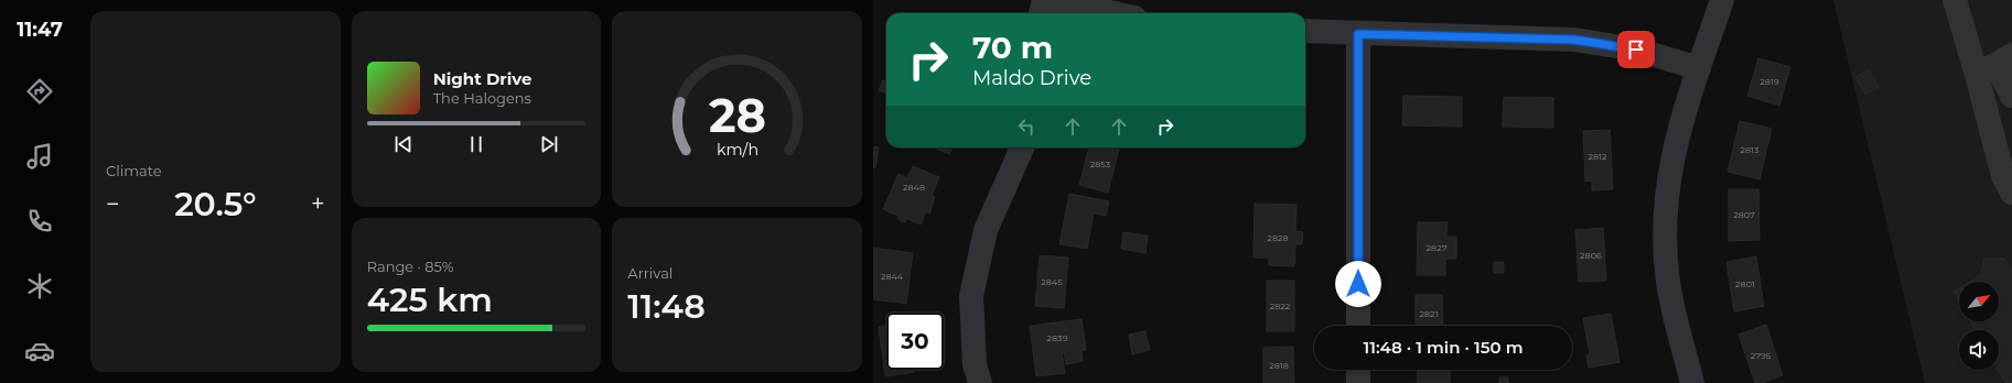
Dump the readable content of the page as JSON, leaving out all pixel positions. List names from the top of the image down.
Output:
{
  "house_numbers": [
    "2819",
    "2813",
    "2812",
    "2853",
    "2848",
    "2807",
    "2828",
    "2827",
    "2806",
    "2844",
    "2845",
    "2801",
    "2822",
    "2821",
    "2839",
    "2795",
    "2818"
  ],
  "north": "top right",
  "page": {
    "tabs": "11:47",
    "tile": [
      "Climate",
      ["Range · 85%", "425 km"],
      ["Arrival", "11:48"]
    ],
    "turn": ["70 m", "Maldo Drive"],
    "song": ["Night Drive", "The Halogens"],
    "heat": ["−", "20.5°", "+"],
    "limit": "30",
    "trip": "11:48 · 1 min · 150 m",
    "gauge": ["28", "km/h"]
  }
}
